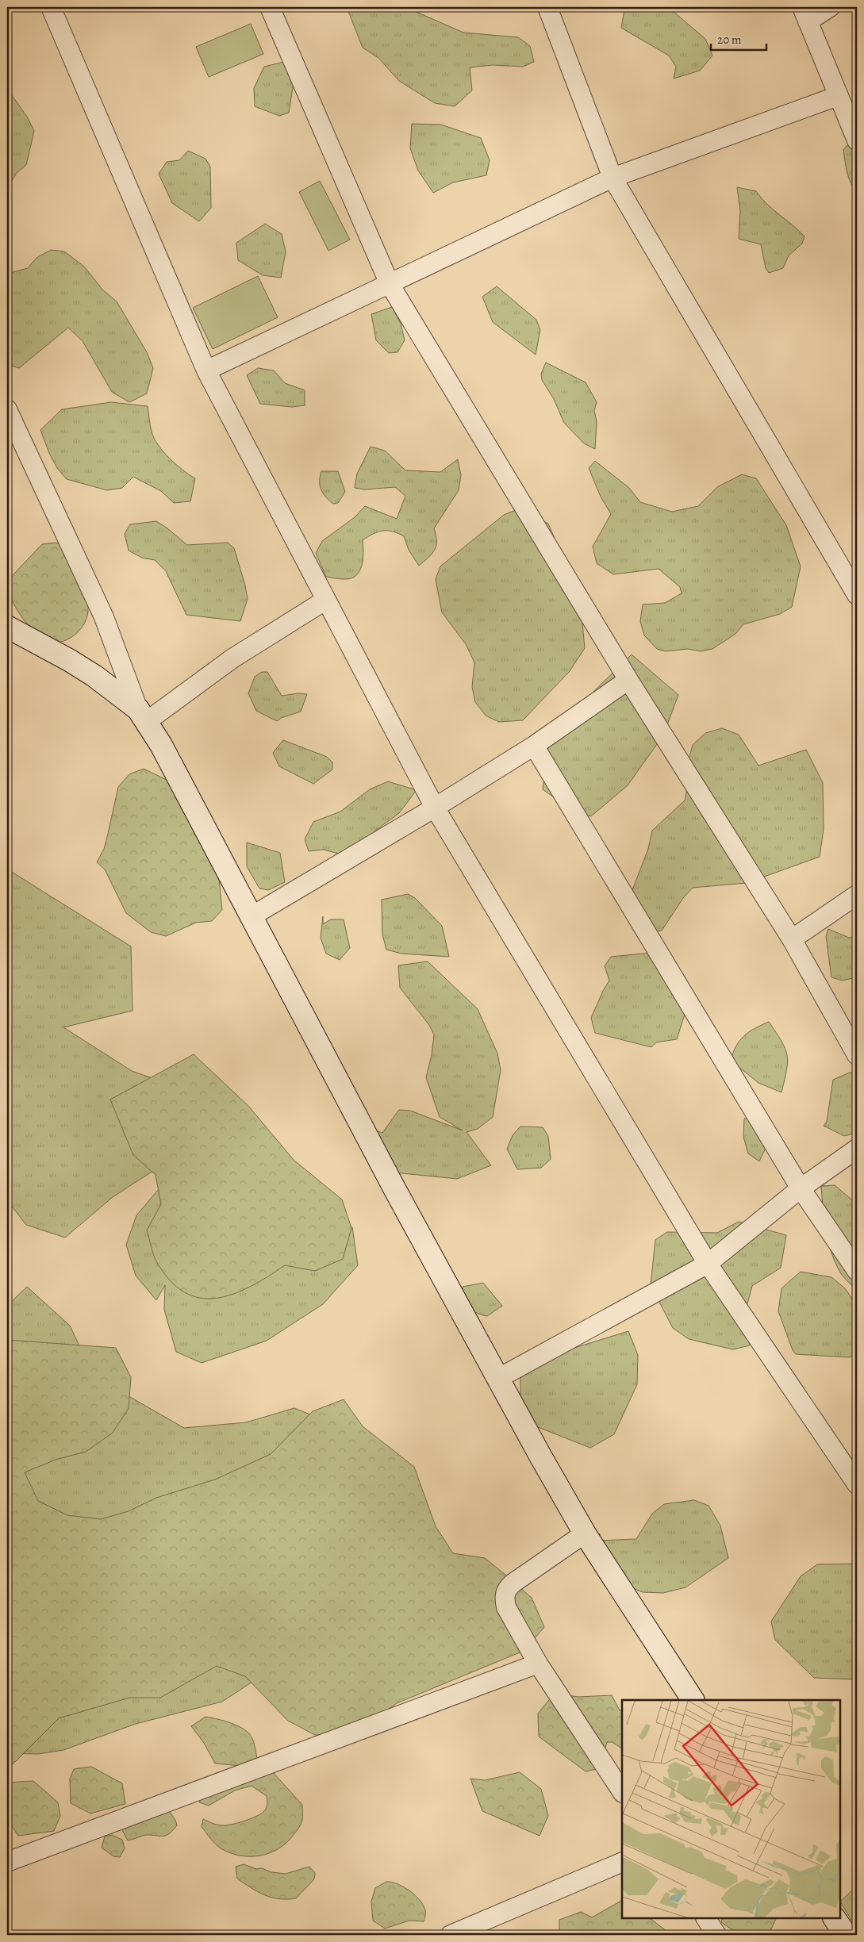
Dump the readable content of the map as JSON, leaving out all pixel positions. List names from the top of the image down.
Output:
{
  "scale_bar": "20 m"
}
